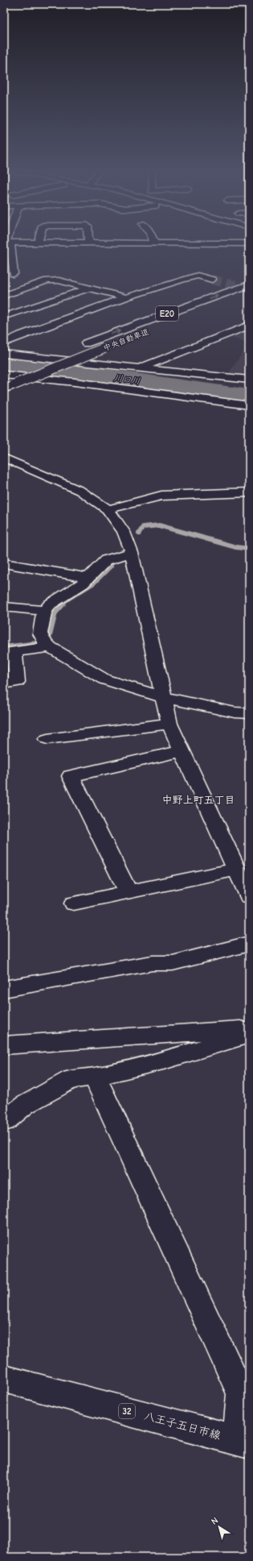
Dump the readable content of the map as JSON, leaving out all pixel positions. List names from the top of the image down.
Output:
{
  "streets": {
    "main road": [
      "E20",
      "中央自動車道",
      "32",
      "八王子五日市線"
    ]
  },
  "districts": ["中野上町五丁目"],
  "water": ["川口川"],
  "north": "top left"
}
